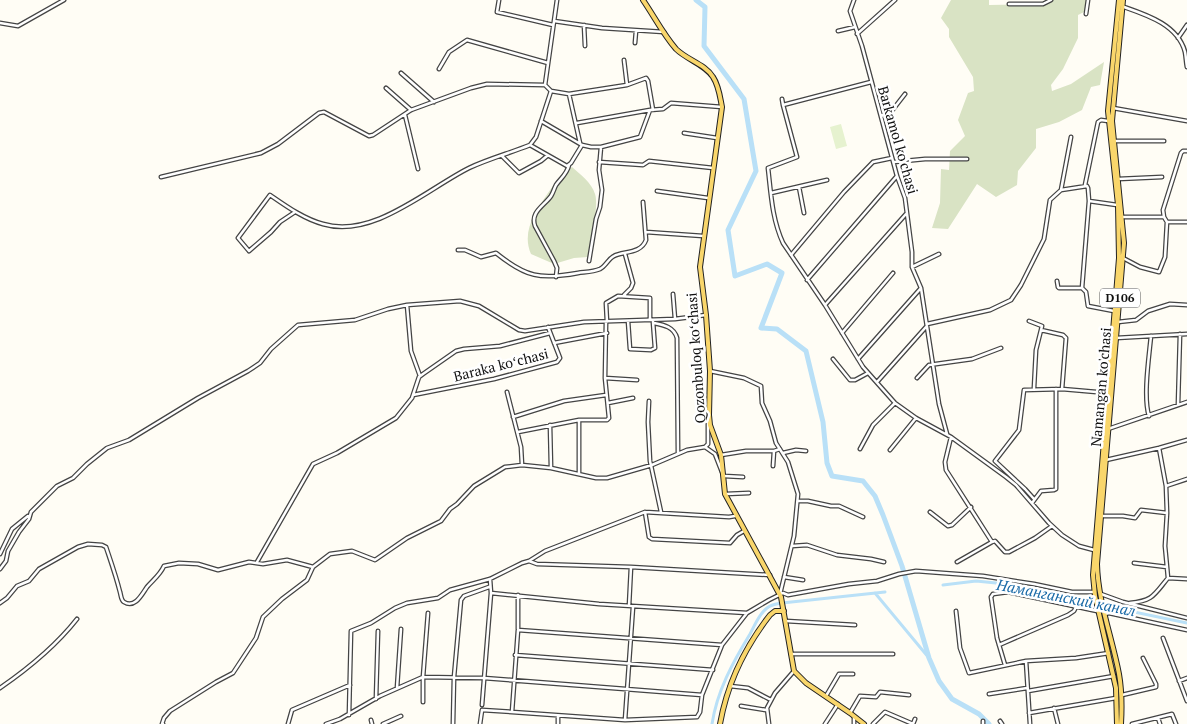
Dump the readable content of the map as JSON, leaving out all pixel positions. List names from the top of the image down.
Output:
{
  "streets": {
    "main road": ["D106", "Qozonbuloq koʻchasi", "Namangan ko'chasi"],
    "street": ["Barkamol ko'chasi", "Baraka koʻchasi"]
  },
  "crossings": [
    ["D106", "Namangan ko'chasi"]
  ],
  "water": ["Наманганский канал"]
}
